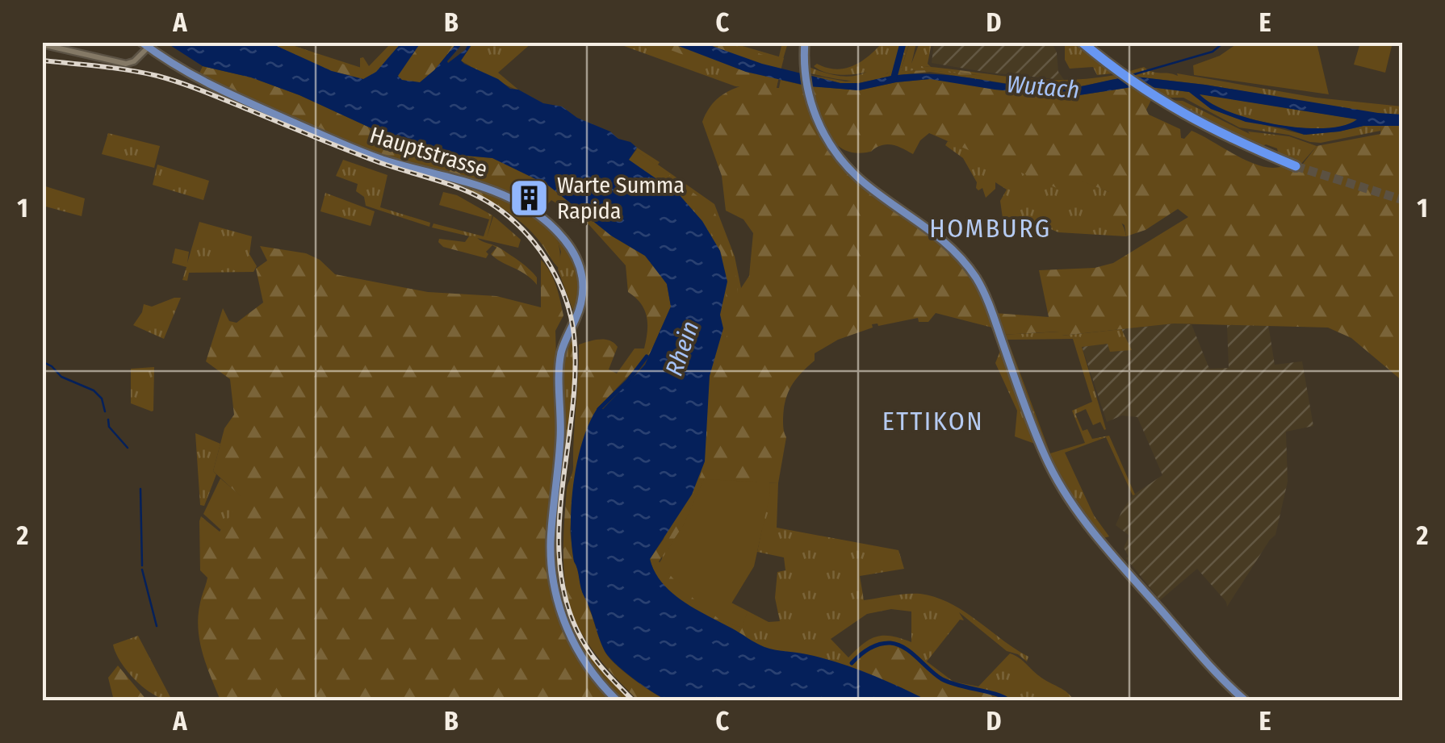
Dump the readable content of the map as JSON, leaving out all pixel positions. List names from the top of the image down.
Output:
{
  "streets": {
    "main road": ["Hauptstrasse"]
  },
  "districts": ["HOMBURG", "ETTIKON"],
  "water": ["Wutach", "Rhein"],
  "places": {
    "building": ["Warte Summa Rapida"]
  },
  "grid": {
    "columns": [
      "A",
      "B",
      "C",
      "D",
      "E"
    ],
    "rows": ["1", "2"]
  }
}
